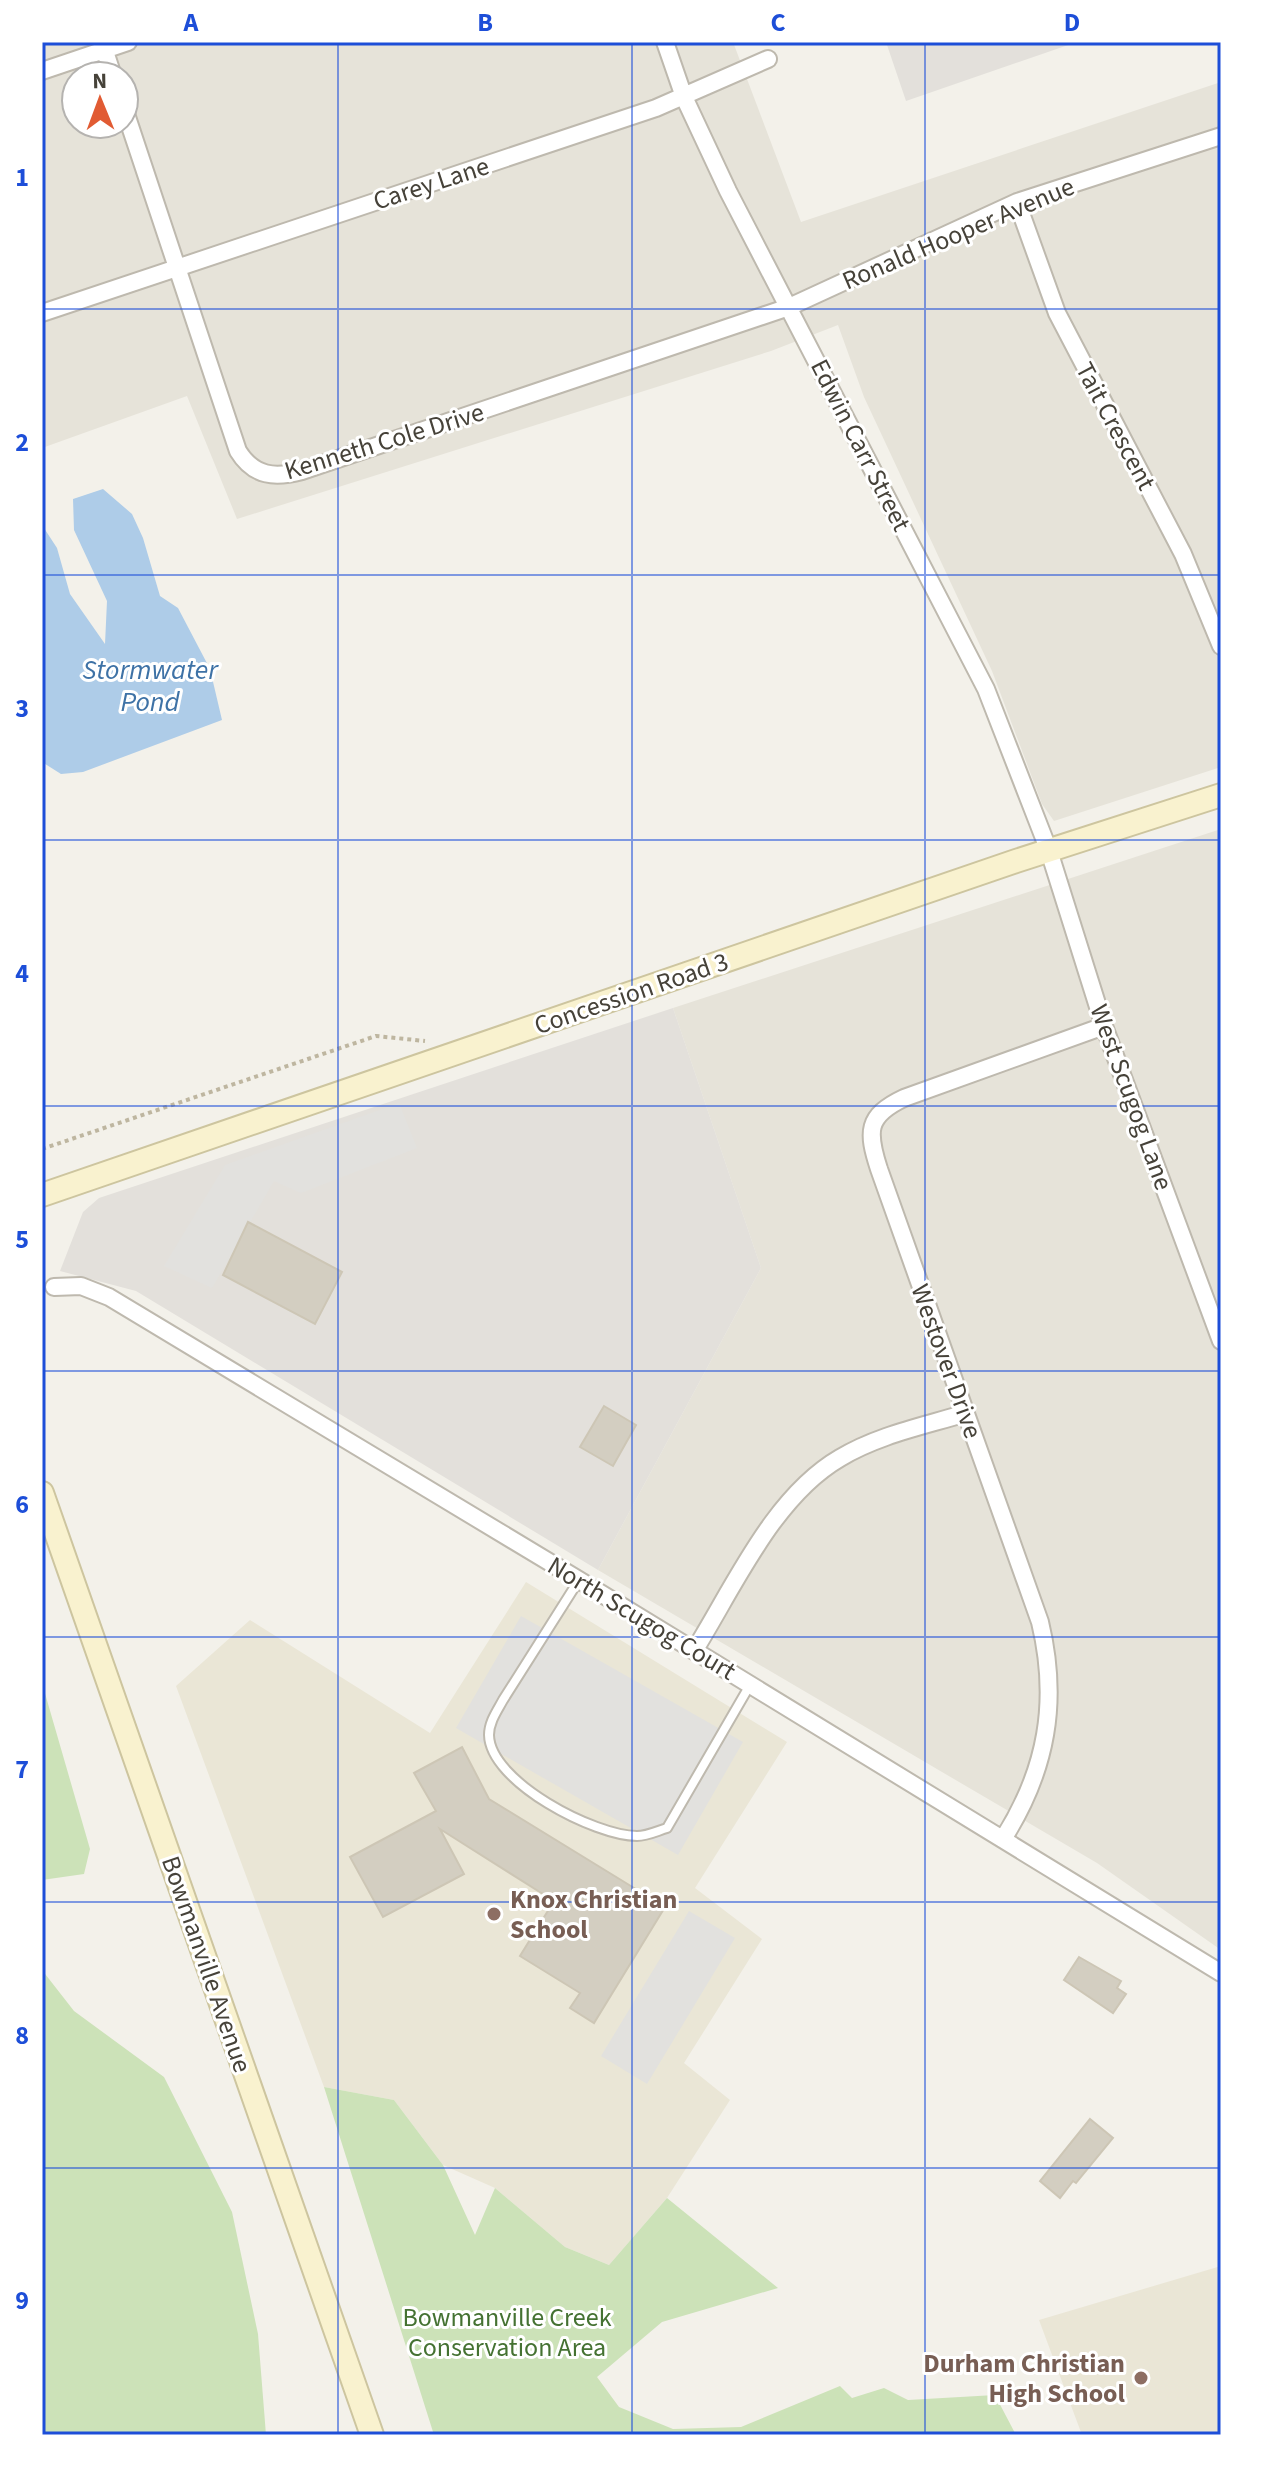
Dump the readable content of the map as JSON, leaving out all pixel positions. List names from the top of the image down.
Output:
{
  "streets": {
    "street": [
      "Carey Lane",
      "Ronald Hooper Avenue",
      "Tait Crescent",
      "Kenneth Cole Drive",
      "Edwin Carr Street",
      "Concession Road 3",
      "West Scugog Lane",
      "Westover Drive",
      "North Scugog Court",
      "Bowmanville Avenue"
    ]
  },
  "crossings": [
    ["Carey Lane", "Kenneth Cole Drive"],
    ["Carey Lane", "Edwin Carr Street"],
    ["Ronald Hooper Avenue", "Tait Crescent"],
    ["Ronald Hooper Avenue", "Kenneth Cole Drive"],
    ["Ronald Hooper Avenue", "Edwin Carr Street"],
    ["Kenneth Cole Drive", "Edwin Carr Street"],
    ["Edwin Carr Street", "Concession Road 3"],
    ["Edwin Carr Street", "West Scugog Lane"],
    ["Concession Road 3", "West Scugog Lane"],
    ["West Scugog Lane", "Westover Drive"],
    ["Westover Drive", "North Scugog Court"]
  ],
  "water": ["Stormwater Pond"],
  "parks": ["Bowmanville Creek Conservation Area"],
  "places": ["Knox Christian School", "Durham Christian High School"],
  "north": "top",
  "grid": {
    "columns": [
      "A",
      "B",
      "C",
      "D"
    ],
    "rows": [
      "1",
      "2",
      "3",
      "4",
      "5",
      "6",
      "7",
      "8",
      "9"
    ]
  }
}
